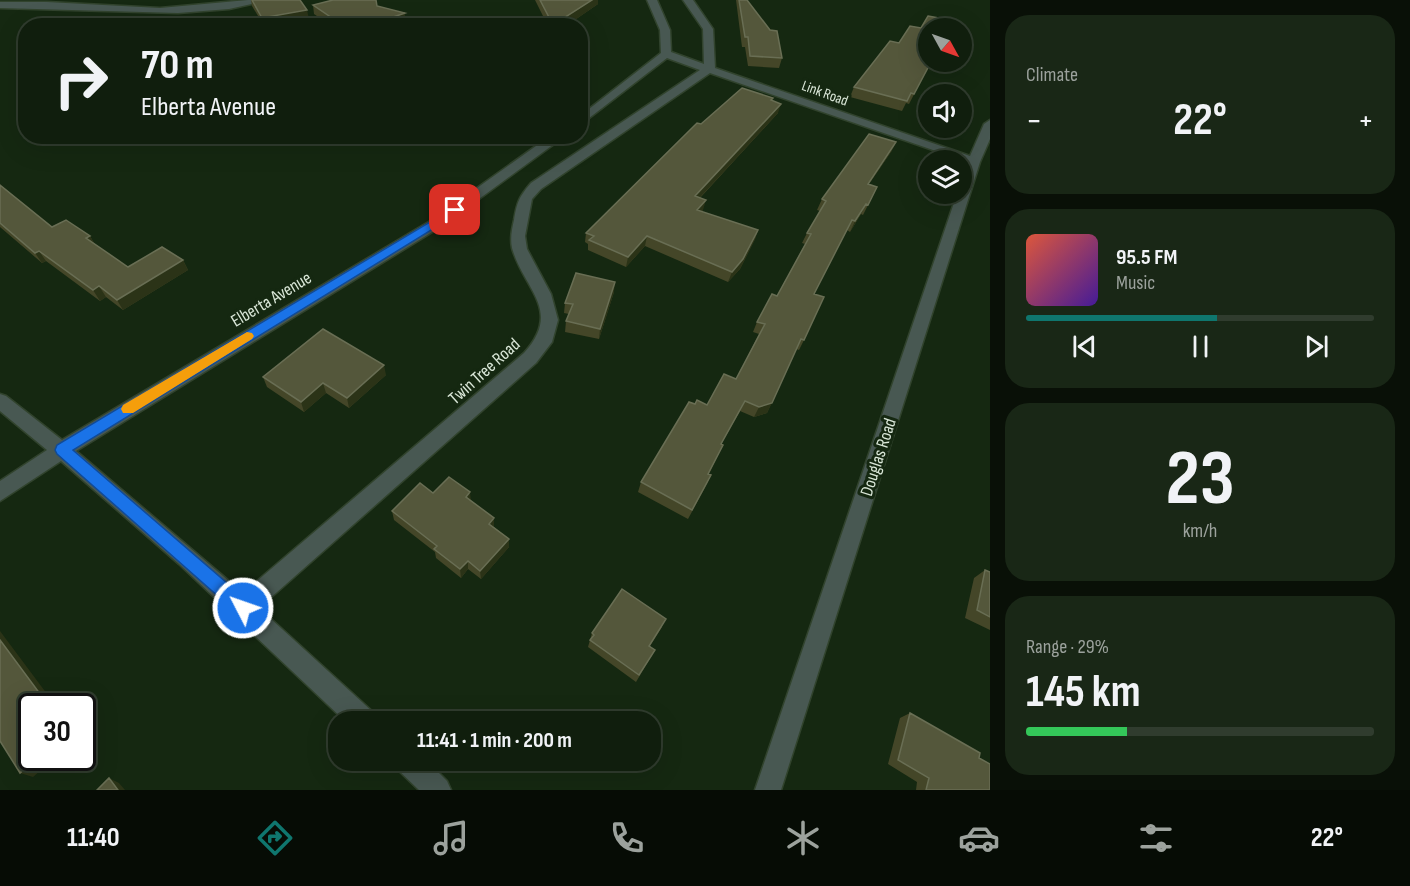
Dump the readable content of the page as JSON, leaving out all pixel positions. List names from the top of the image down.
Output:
{
  "streets": {
    "street": [
      "Link Road",
      "Elberta Avenue",
      "Twin Tree Road",
      "Douglas Road"
    ]
  },
  "crossings": [
    ["Link Road", "Twin Tree Road"],
    ["Link Road", "Douglas Road"]
  ],
  "north": "bottom right",
  "page": {
    "tile": [
      "Climate",
      ["23", "km/h"],
      ["Range · 29%", "145 km"]
    ],
    "turn": ["70 m", "Elberta Avenue"],
    "heat": ["−", "22°", "+"],
    "song": ["95.5 FM", "Music"],
    "limit": "30",
    "trip": "11:41 · 1 min · 200 m",
    "tabs": ["11:40", "22°"]
  }
}
